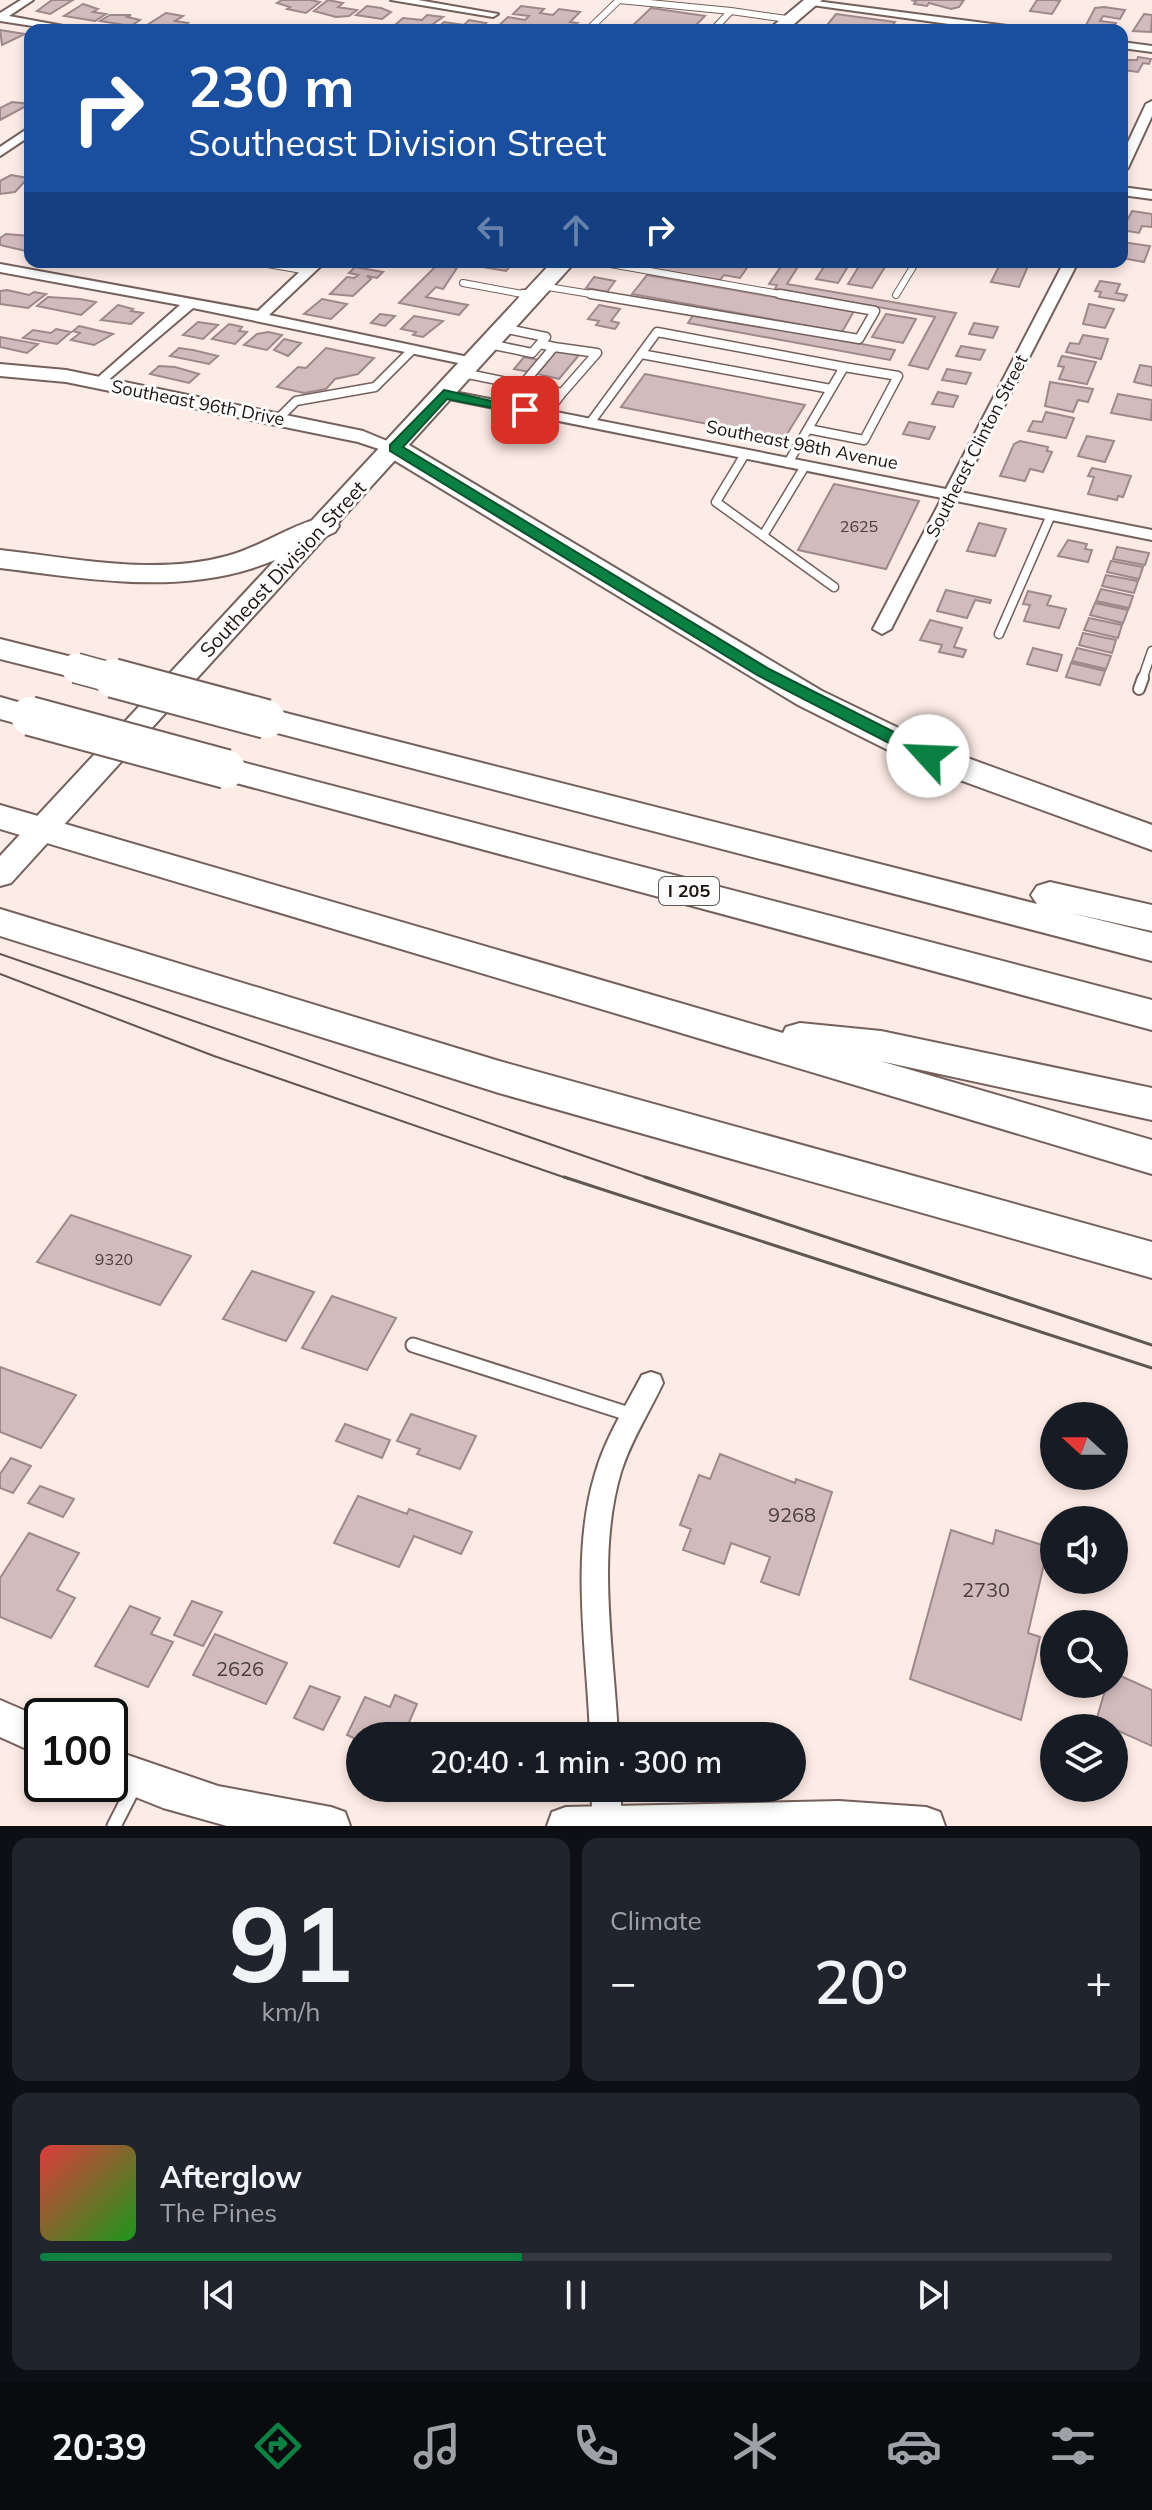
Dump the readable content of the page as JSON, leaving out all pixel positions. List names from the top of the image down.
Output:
{
  "streets": {
    "highway": ["I 205"],
    "main road": ["Southeast Division Street"],
    "street": ["Southeast 96th Drive", "Southeast 98th Avenue", "Southeast Clinton Street"]
  },
  "crossings": [
    ["Southeast 96th Drive", "Southeast Division Street"],
    ["Southeast 98th Avenue", "Southeast Clinton Street"],
    ["Southeast 98th Avenue", "Southeast Division Street"]
  ],
  "house_numbers": [
    "2625",
    "9320",
    "9268",
    "2730",
    "2626"
  ],
  "north": "left",
  "page": {
    "turn": ["230 m", "Southeast Division Street"],
    "limit": "100",
    "trip": "20:40 · 1 min · 300 m",
    "tile": [
      ["91", "km/h"],
      "Climate"
    ],
    "heat": ["−", "20°", "+"],
    "song": ["Afterglow", "The Pines"],
    "tabs": "20:39"
  }
}
